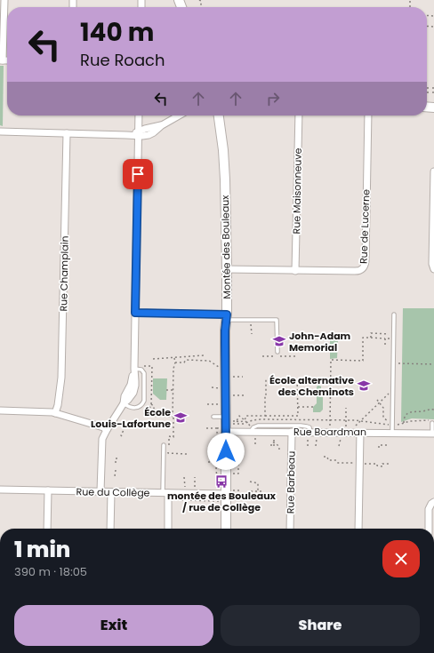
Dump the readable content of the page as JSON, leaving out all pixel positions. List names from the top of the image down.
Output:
{
  "streets": {
    "street": [
      "Rue Maisonneuve",
      "Rue de Lucerne",
      "Montée des Bouleaux",
      "Rue Champlain",
      "Rue Boardman",
      "Rue Barbeau",
      "Rue du Collège"
    ]
  },
  "crossings": [
    ["Rue Maisonneuve", "Rue de Lucerne"],
    ["Rue de Lucerne", "Montée des Bouleaux"],
    ["Montée des Bouleaux", "Rue Boardman"],
    ["Montée des Bouleaux", "Rue du Collège"],
    ["Rue Boardman", "Rue Barbeau"]
  ],
  "places": {
    "school or university": ["John-Adam Memorial", "École alternative des Cheminots", "École Louis-Lafortune"],
    "bus stop": ["montée des Bouleaux / rue de Collège"]
  },
  "page": {
    "turn": ["140 m", "Rue Roach"],
    "heading": ["1 min", "390 m · 18:05"],
    "buttons": ["Exit", "Share"]
  }
}
